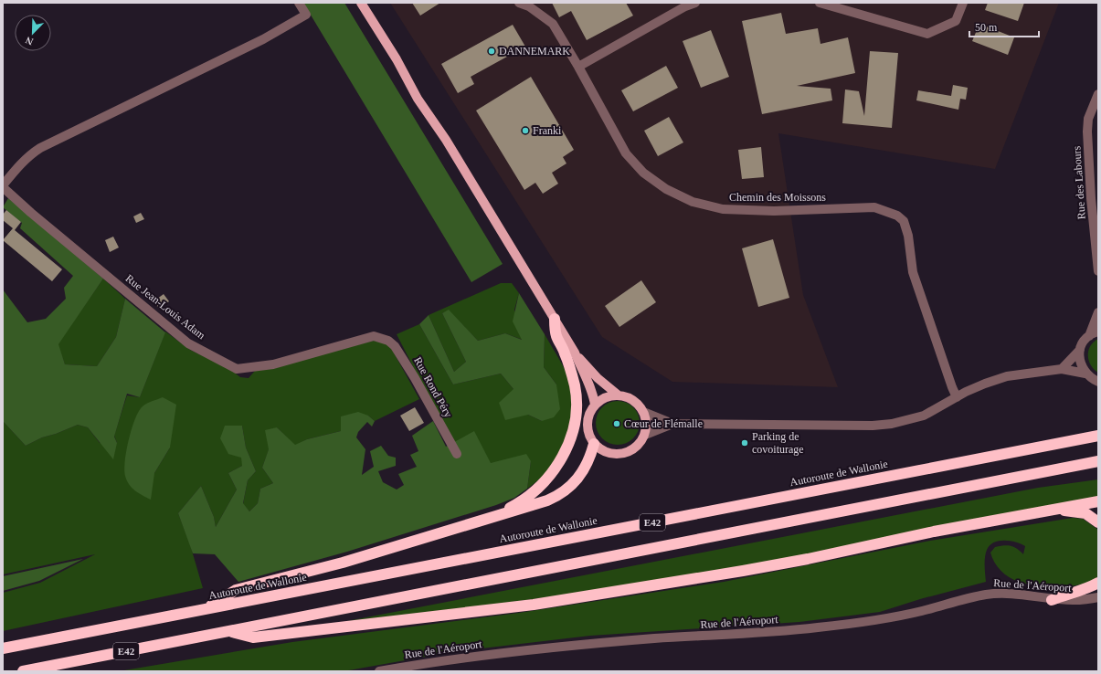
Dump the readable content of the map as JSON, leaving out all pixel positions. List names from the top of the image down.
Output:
{
  "streets": {
    "highway": ["Autoroute de Wallonie", "E42"],
    "street": [
      "Rue des Labours",
      "Chemin des Moissons",
      "Rue Jean-Louis Adam",
      "Rue Rond Péry",
      "Rue de l'Aéroport"
    ]
  },
  "crossings": [
    ["Rue Jean-Louis Adam", "Rue Rond Péry"]
  ],
  "places": [
    "DANNEMARK",
    "Franki",
    "Cœur de Flémalle",
    "Parking de covoiturage"
  ],
  "scale_bar": "50 m",
  "north": "bottom left"
}
